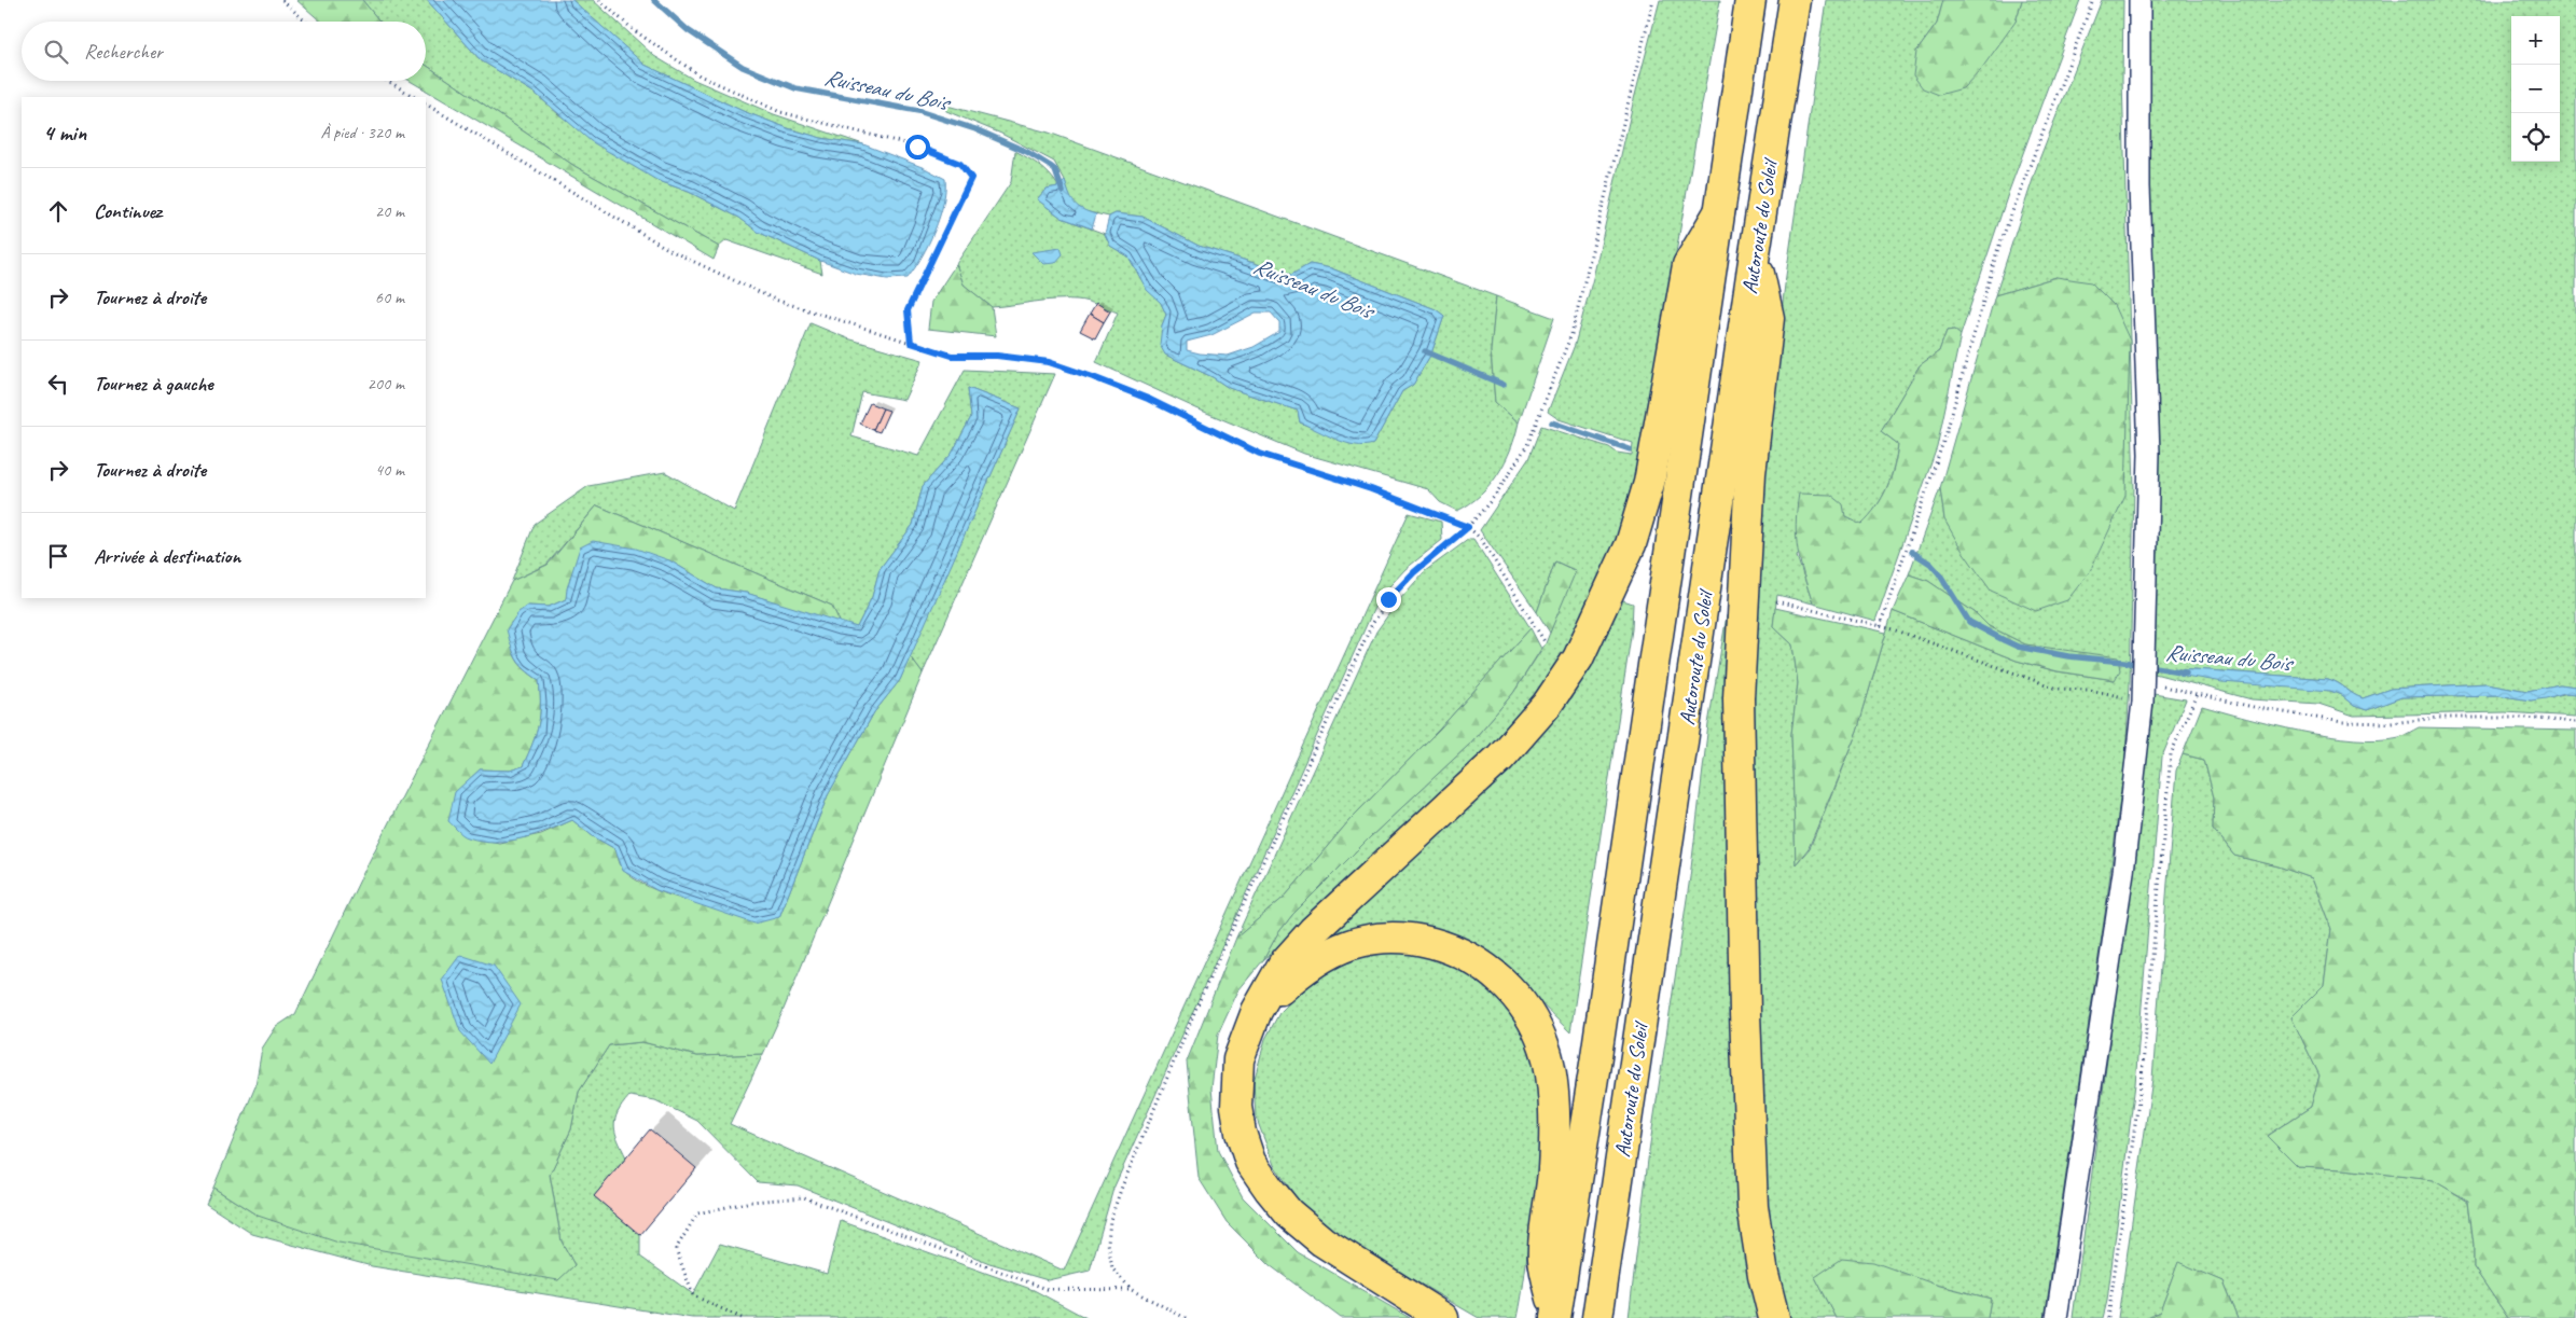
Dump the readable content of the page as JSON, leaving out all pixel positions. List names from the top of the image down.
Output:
{
  "streets": {
    "highway": ["Autoroute du Soleil"]
  },
  "water": ["Ruisseau du Bois"],
  "page": {
    "map_buttons": ["+", "−"],
    "search": "Rechercher",
    "heading": ["4 min", "À pied · 320 m"],
    "list": [
      ["Continuez", "20 m"],
      ["Tournez à droite", "60 m"],
      ["Tournez à gauche", "200 m"],
      ["Tournez à droite", "40 m"],
      "Arrivée à destination"
    ]
  }
}
